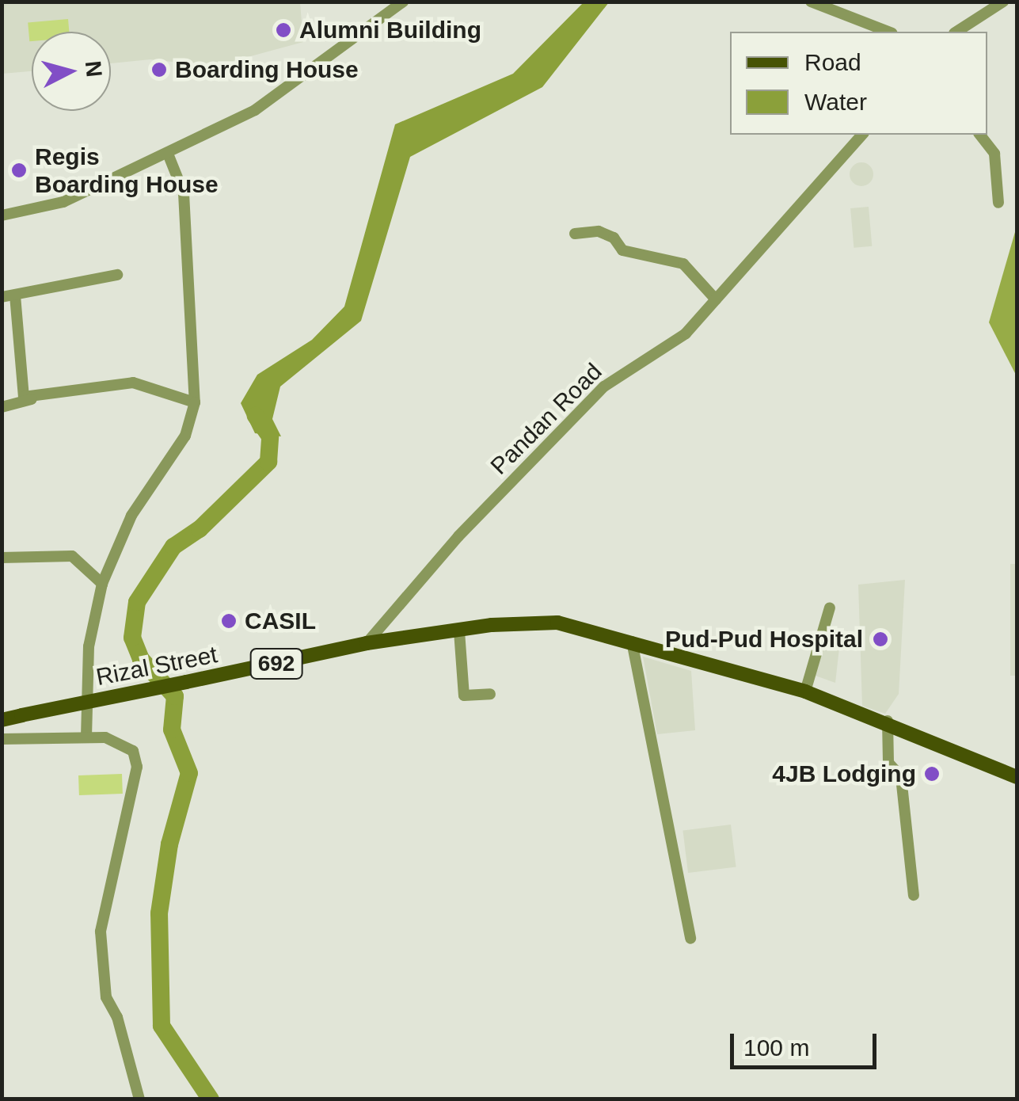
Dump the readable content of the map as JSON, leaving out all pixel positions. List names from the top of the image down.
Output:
{
  "streets": {
    "main road": ["692", "Rizal Street"],
    "street": ["Pandan Road"]
  },
  "crossings": [
    ["Pandan Road", "692"],
    ["Pandan Road", "Rizal Street"],
    ["692", "Rizal Street"]
  ],
  "places": [
    "Alumni Building",
    "Boarding House",
    "Regis Boarding House",
    "CASIL",
    "Pud-Pud Hospital",
    "4JB Lodging"
  ],
  "legend": ["Road", "Water"],
  "scale_bar": "100 m",
  "north": "right"
}
